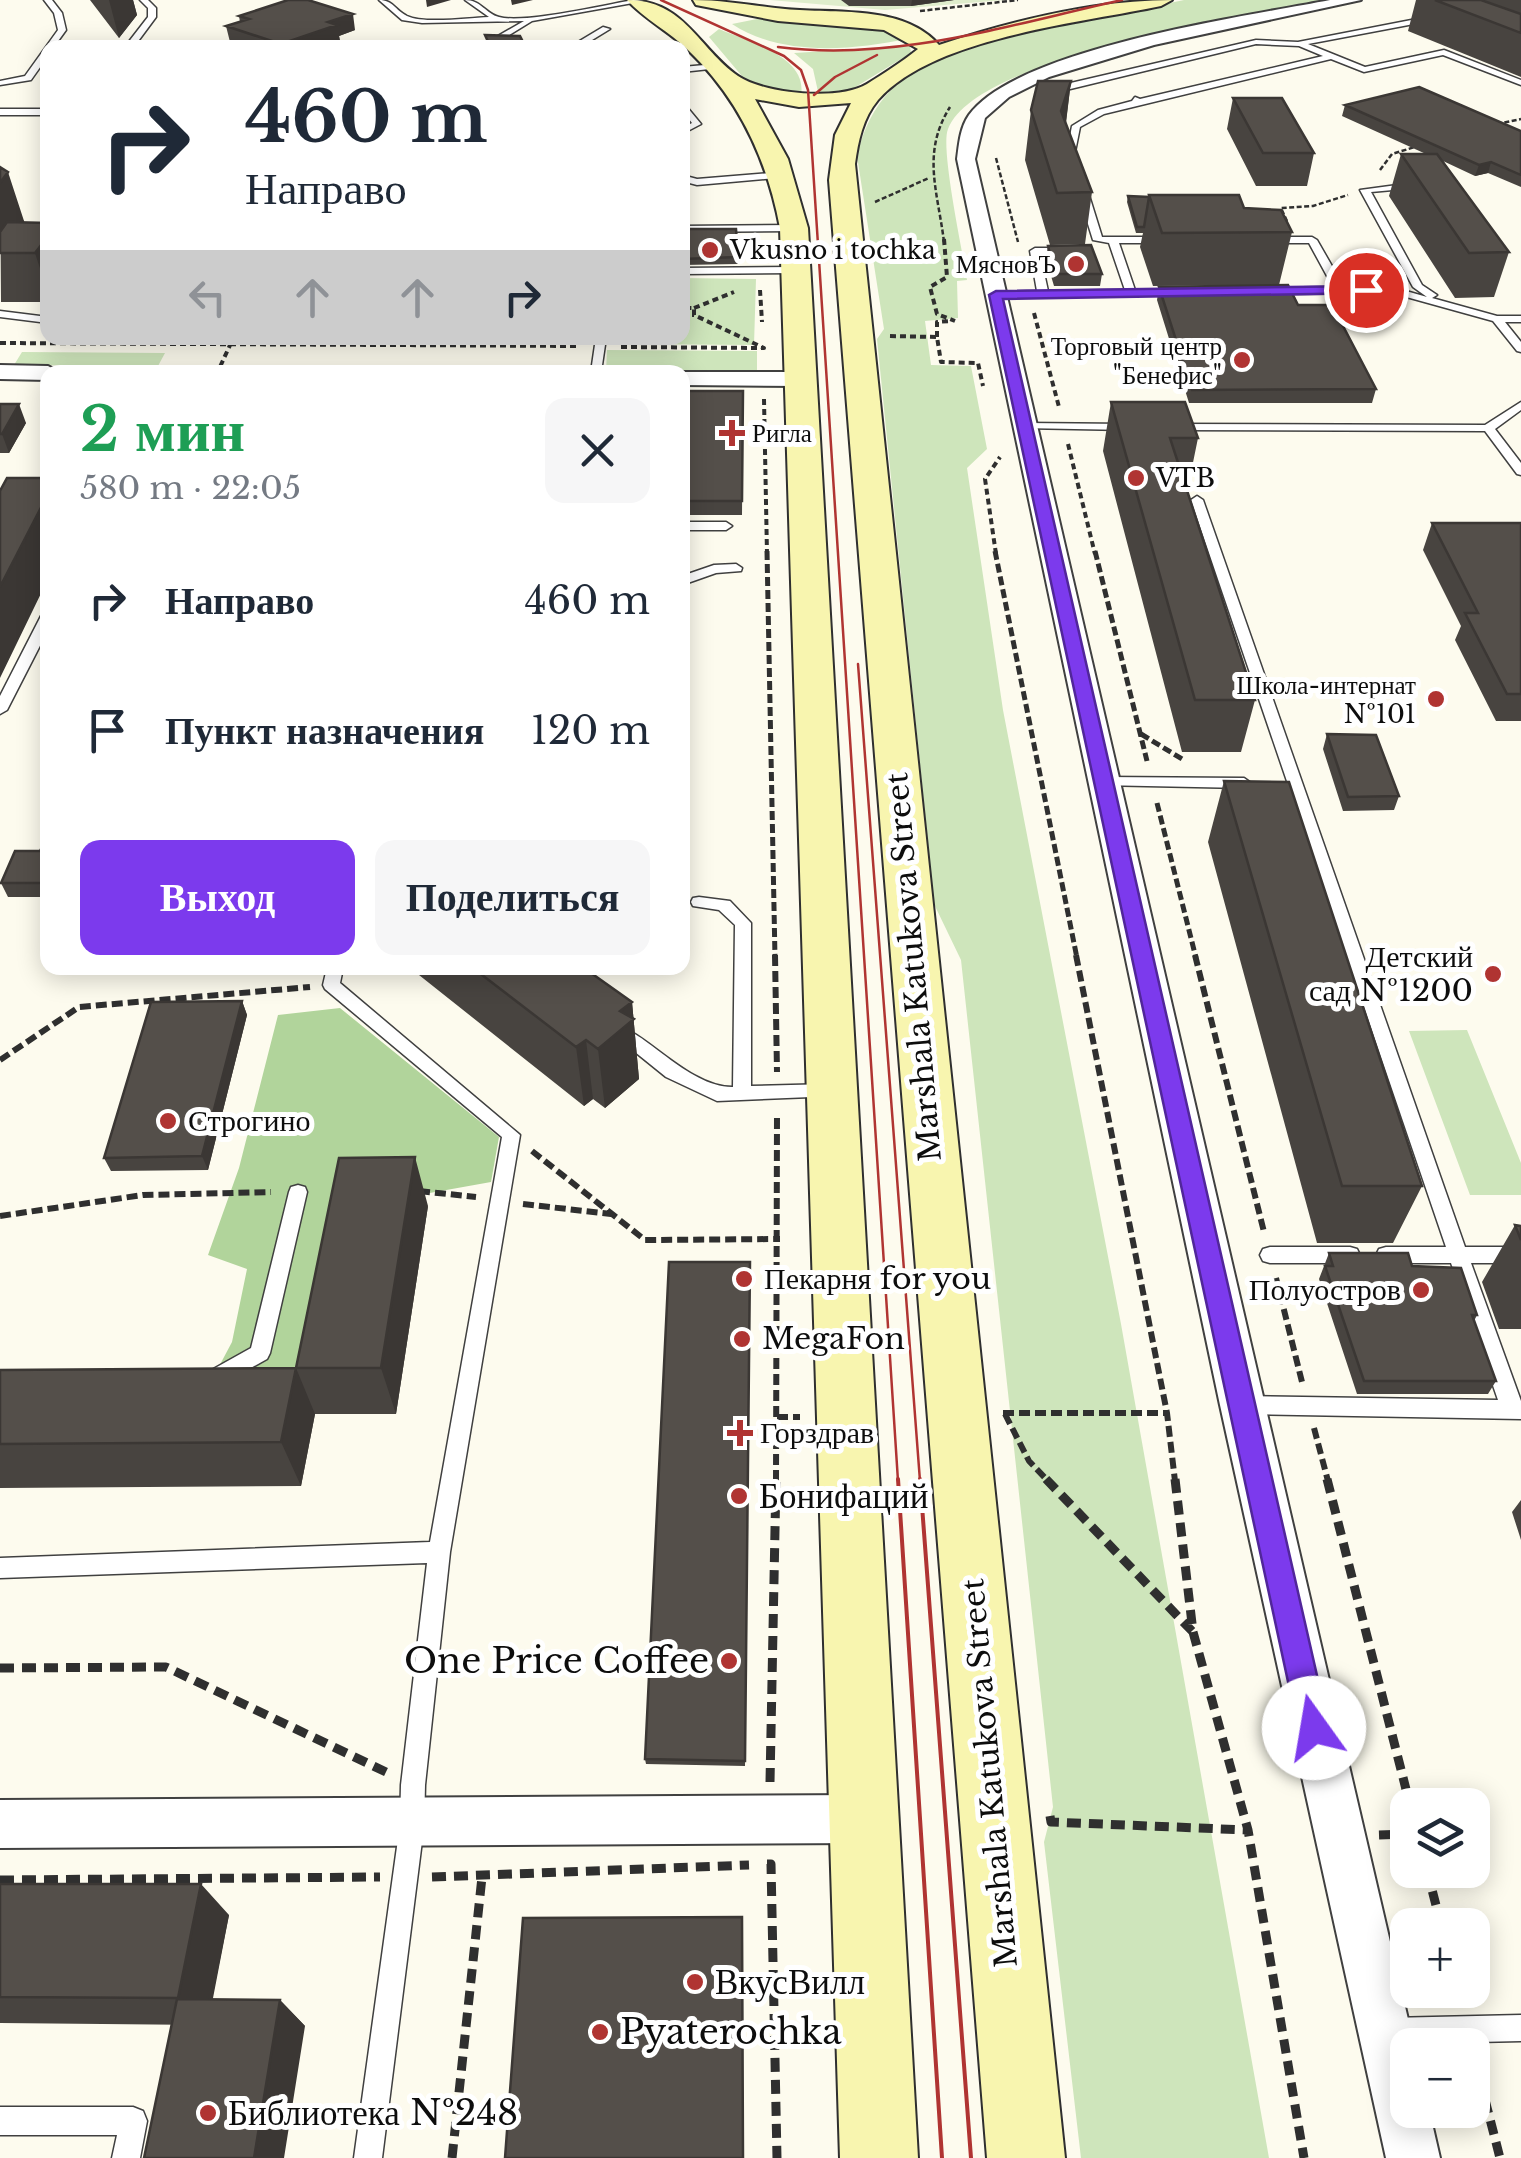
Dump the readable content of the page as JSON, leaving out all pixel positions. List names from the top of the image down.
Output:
{
  "streets": {
    "main road": ["Marshala Katukova Street"]
  },
  "places": {
    "other": [
      "Vkusno i tochka",
      "МясновЪ",
      "Торговый центр \"Бенефис\"",
      "VTB",
      "Школа-интернат №101",
      "Детский сад №1200",
      "Строгино",
      "Пекарня for you",
      "Полуостров",
      "MegaFon",
      "Бонифаций",
      "One Price Coffee",
      "ВкусВилл",
      "Pyaterochka",
      "Библиотека №248"
    ],
    "health": ["Ригла", "Горздрав"]
  },
  "page": {
    "turn": ["460 m", "Направо"],
    "heading": ["2 мин", "580 m · 22:05"],
    "list": [
      {
        "name": "Направо",
        "value": "460 m"
      },
      {
        "name": "Пункт назначения",
        "value": "120 m"
      }
    ],
    "buttons": ["Выход", "Поделиться"],
    "map_buttons": ["+", "−"]
  }
}
